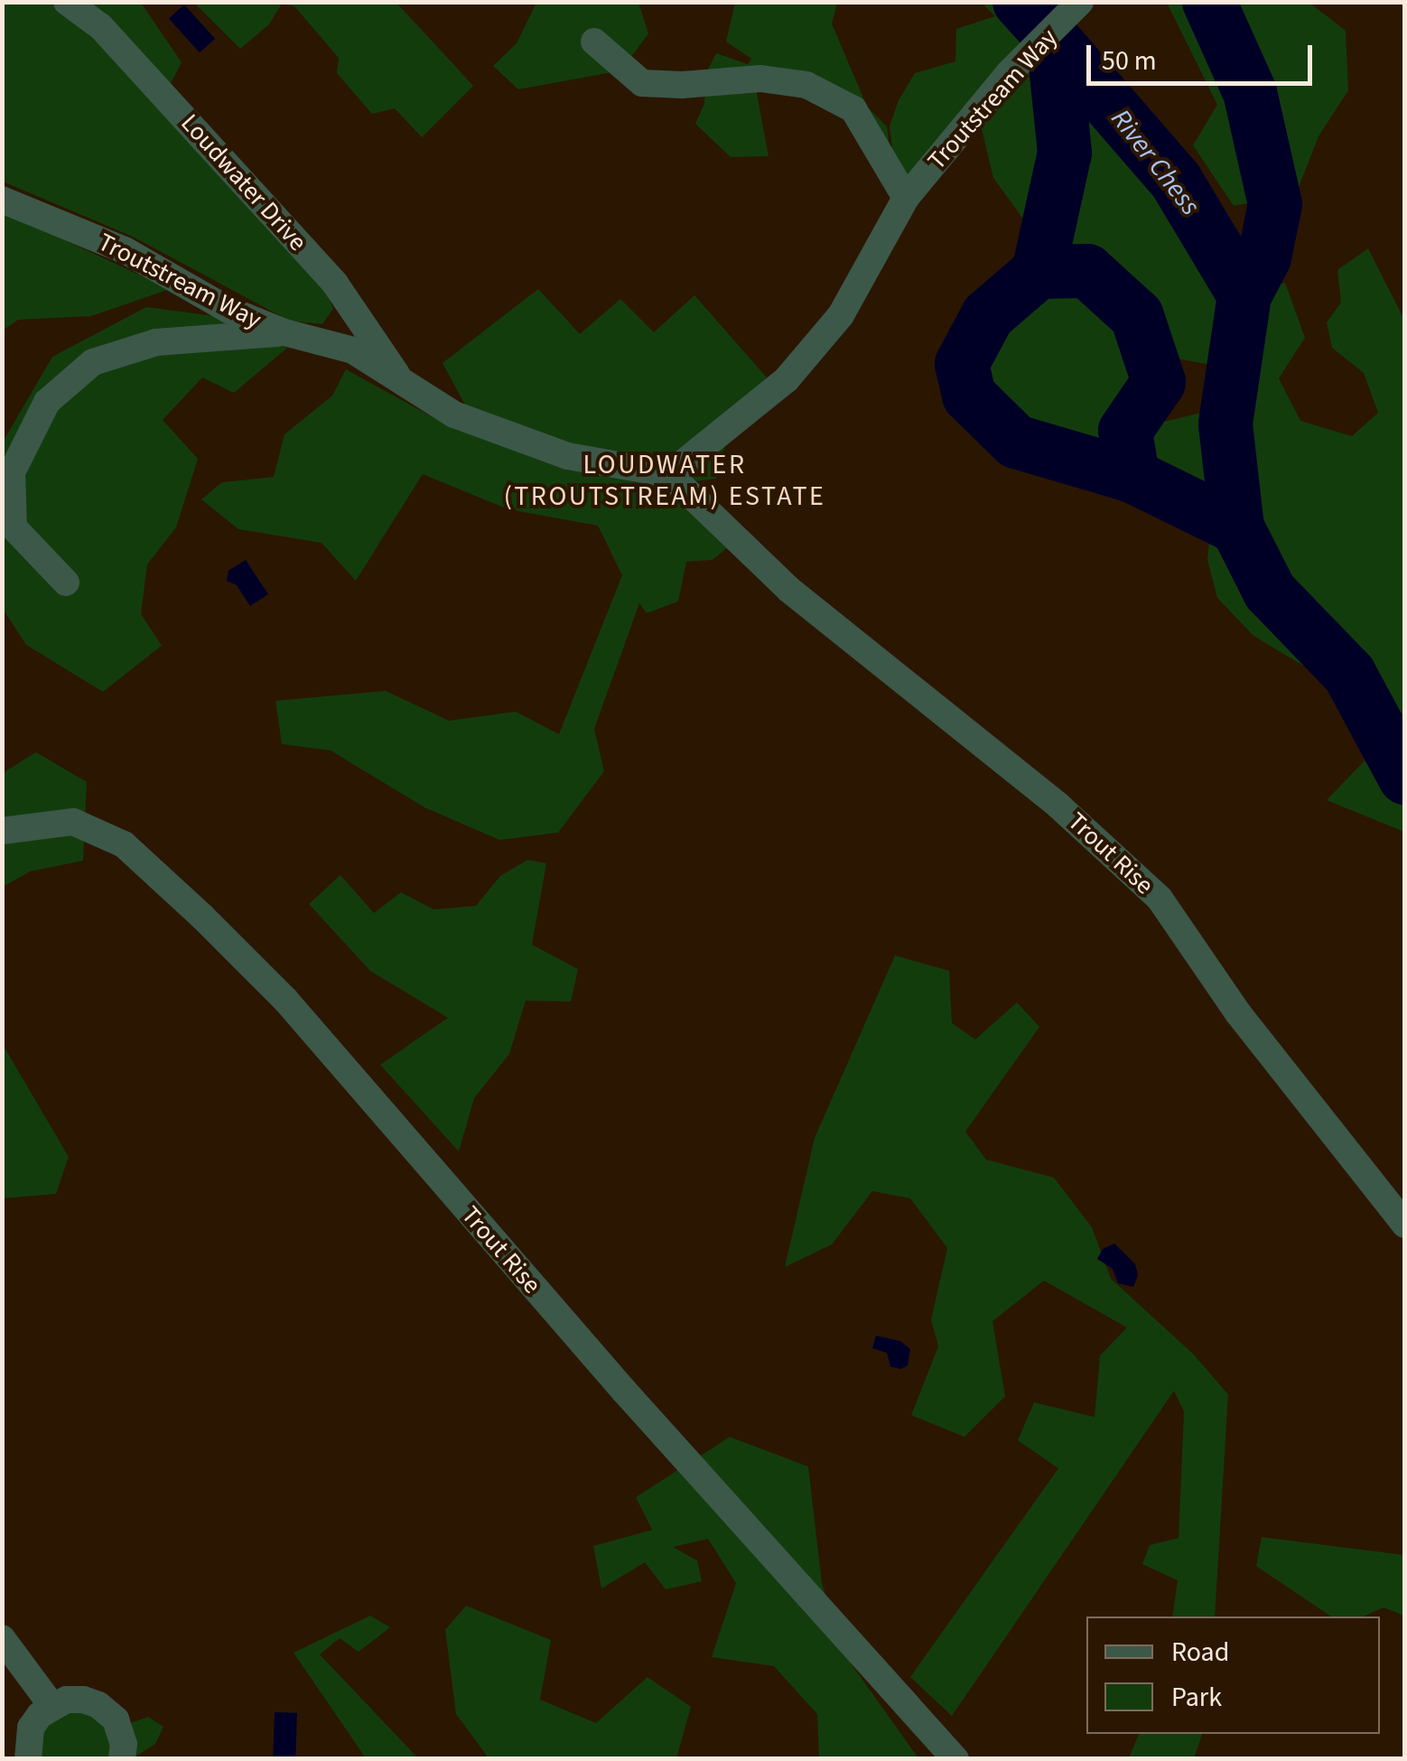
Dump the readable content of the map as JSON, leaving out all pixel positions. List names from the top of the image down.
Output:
{
  "streets": {
    "street": ["Troutstream Way", "Loudwater Drive", "Trout Rise"]
  },
  "crossings": [
    ["Troutstream Way", "Loudwater Drive"],
    ["Troutstream Way", "Trout Rise"]
  ],
  "districts": ["LOUDWATER (TROUTSTREAM) ESTATE"],
  "water": ["River Chess"],
  "legend": ["Road", "Park"],
  "scale_bar": "50 m"
}
